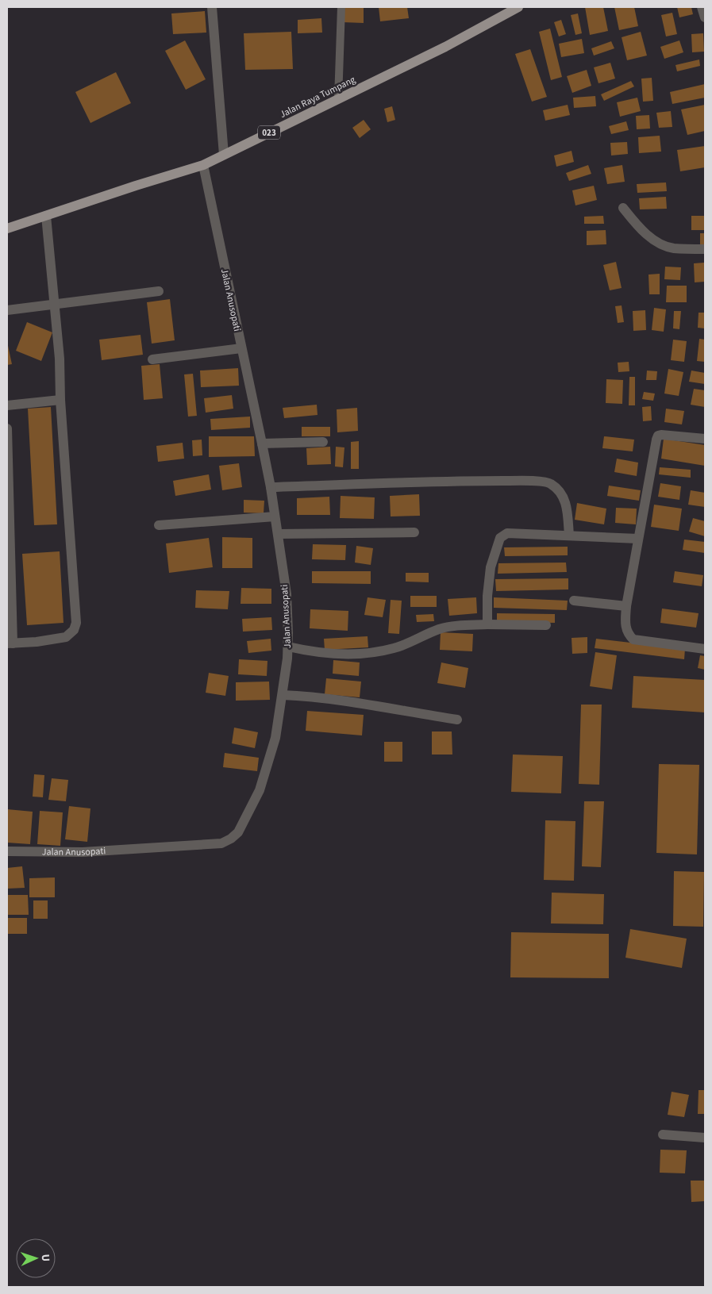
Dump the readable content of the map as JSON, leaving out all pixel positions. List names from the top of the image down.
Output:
{
  "streets": {
    "main road": ["Jalan Raya Tumpang", "023"],
    "street": ["Jalan Anusopati"]
  },
  "crossings": [
    ["Jalan Raya Tumpang", "Jalan Anusopati"]
  ],
  "north": "right"
}
